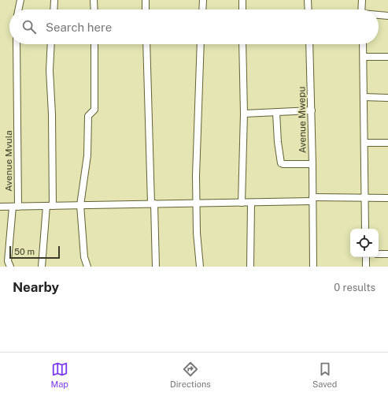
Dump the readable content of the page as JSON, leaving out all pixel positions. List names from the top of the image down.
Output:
{
  "streets": {
    "street": ["Avenue Mwepu", "Avenue Mvula"]
  },
  "scale_bar": "50 m",
  "page": {
    "search": "Search here",
    "scale": "50 m",
    "heading": ["Nearby", "0 results"],
    "nav": ["Map", "Directions", "Saved"]
  }
}
